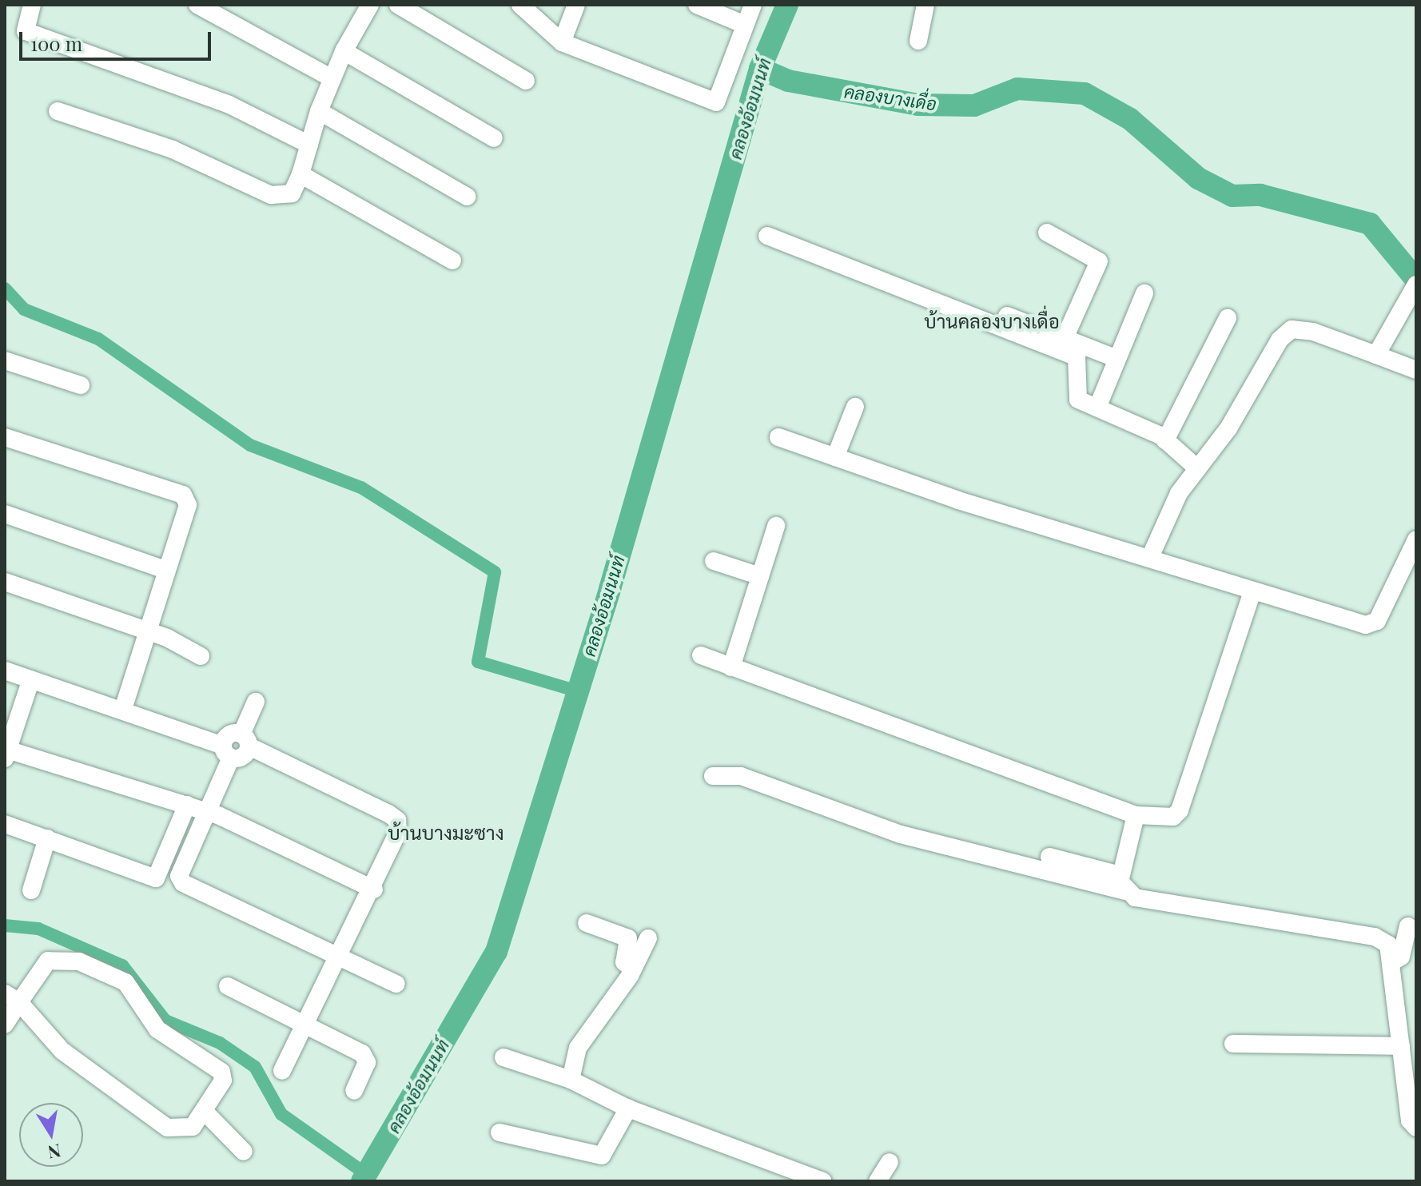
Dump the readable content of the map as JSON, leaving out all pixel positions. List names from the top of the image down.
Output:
{
  "districts": ["บ้านคลองบางเดื่อ", "บ้านบางมะซาง"],
  "water": ["คลองบางเดื่อ", "คลองอ้อมนนท์"],
  "scale_bar": "100 m",
  "north": "bottom"
}
